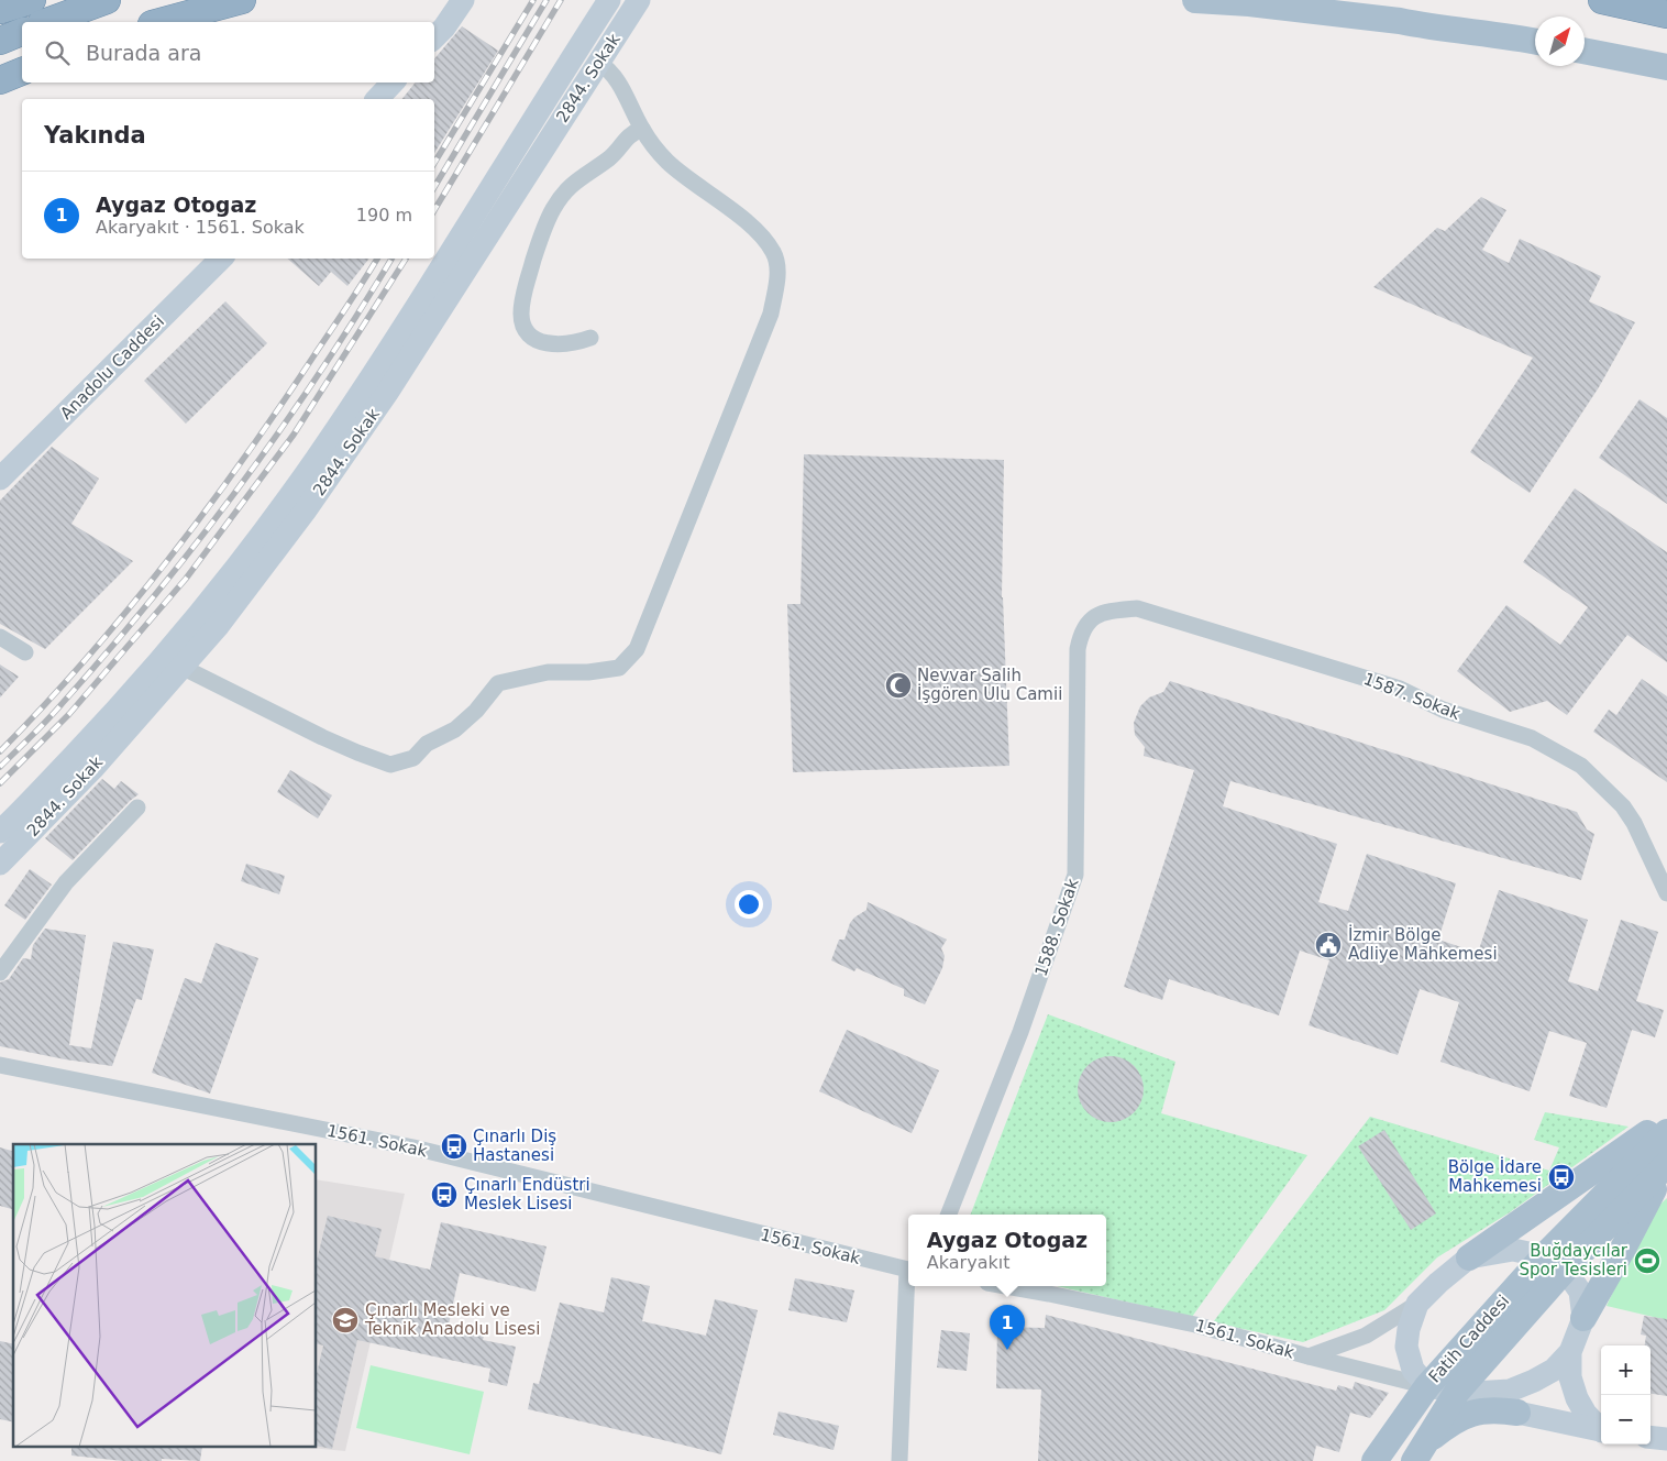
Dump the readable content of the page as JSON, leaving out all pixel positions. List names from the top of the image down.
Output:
{
  "streets": {
    "main road": ["2844. Sokak", "Anadolu Caddesi", "Fatih Caddesi"],
    "street": ["1587. Sokak", "1588. Sokak", "1561. Sokak"]
  },
  "crossings": [
    ["1587. Sokak", "1588. Sokak"],
    ["1561. Sokak", "Fatih Caddesi"]
  ],
  "places": {
    "mosque": ["Nevvar Salih İşgören Ulu Camii"],
    "public building": ["İzmir Bölge Adliye Mahkemesi"],
    "bus stop": ["Çınarlı Diş Hastanesi", "Bölge İdare Mahkemesi", "Çınarlı Endüstri Meslek Lisesi"],
    "sports": ["Buğdaycılar Spor Tesisleri"],
    "school or university": ["Çınarlı Mesleki ve Teknik Anadolu Lisesi"]
  },
  "north": "top right",
  "page": {
    "search": "Burada ara",
    "heading": "Yakında",
    "list": [
      {
        "mark": "1",
        "name": "Aygaz Otogaz",
        "note": "Akaryakıt · 1561. Sokak",
        "value": "190 m"
      }
    ],
    "popup": ["Aygaz Otogaz", "Akaryakıt"],
    "pins": "1",
    "map_buttons": ["+", "−"]
  }
}
